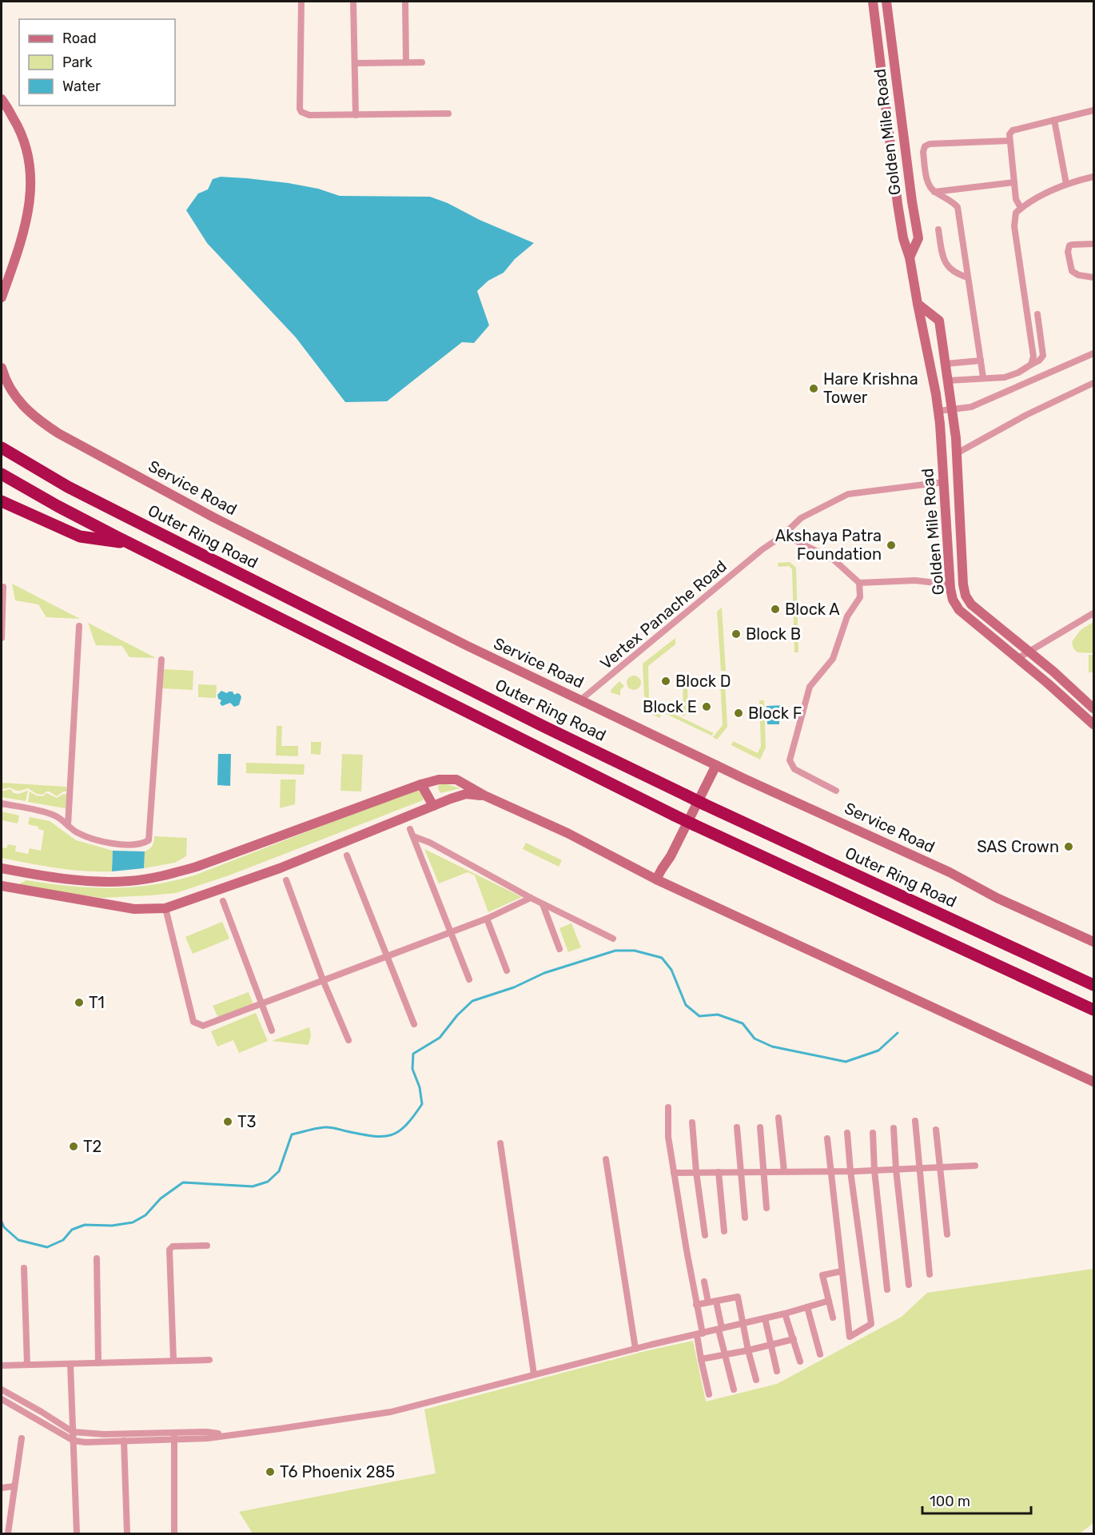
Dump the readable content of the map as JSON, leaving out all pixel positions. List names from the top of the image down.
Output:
{
  "streets": {
    "highway": ["Outer Ring Road"],
    "main road": ["Golden Mile Road", "Service Road"],
    "street": ["Vertex Panache Road"]
  },
  "crossings": [
    ["Golden Mile Road", "Vertex Panache Road"],
    ["Service Road", "Vertex Panache Road"]
  ],
  "places": [
    "Hare Krishna Tower",
    "Akshaya Patra Foundation",
    "Block A",
    "Block B",
    "Block D",
    "Block E",
    "Block F",
    "SAS Crown",
    "T1",
    "T3",
    "T2",
    "T6 Phoenix 285"
  ],
  "legend": ["Road", "Park", "Water"],
  "scale_bar": "100 m"
}
